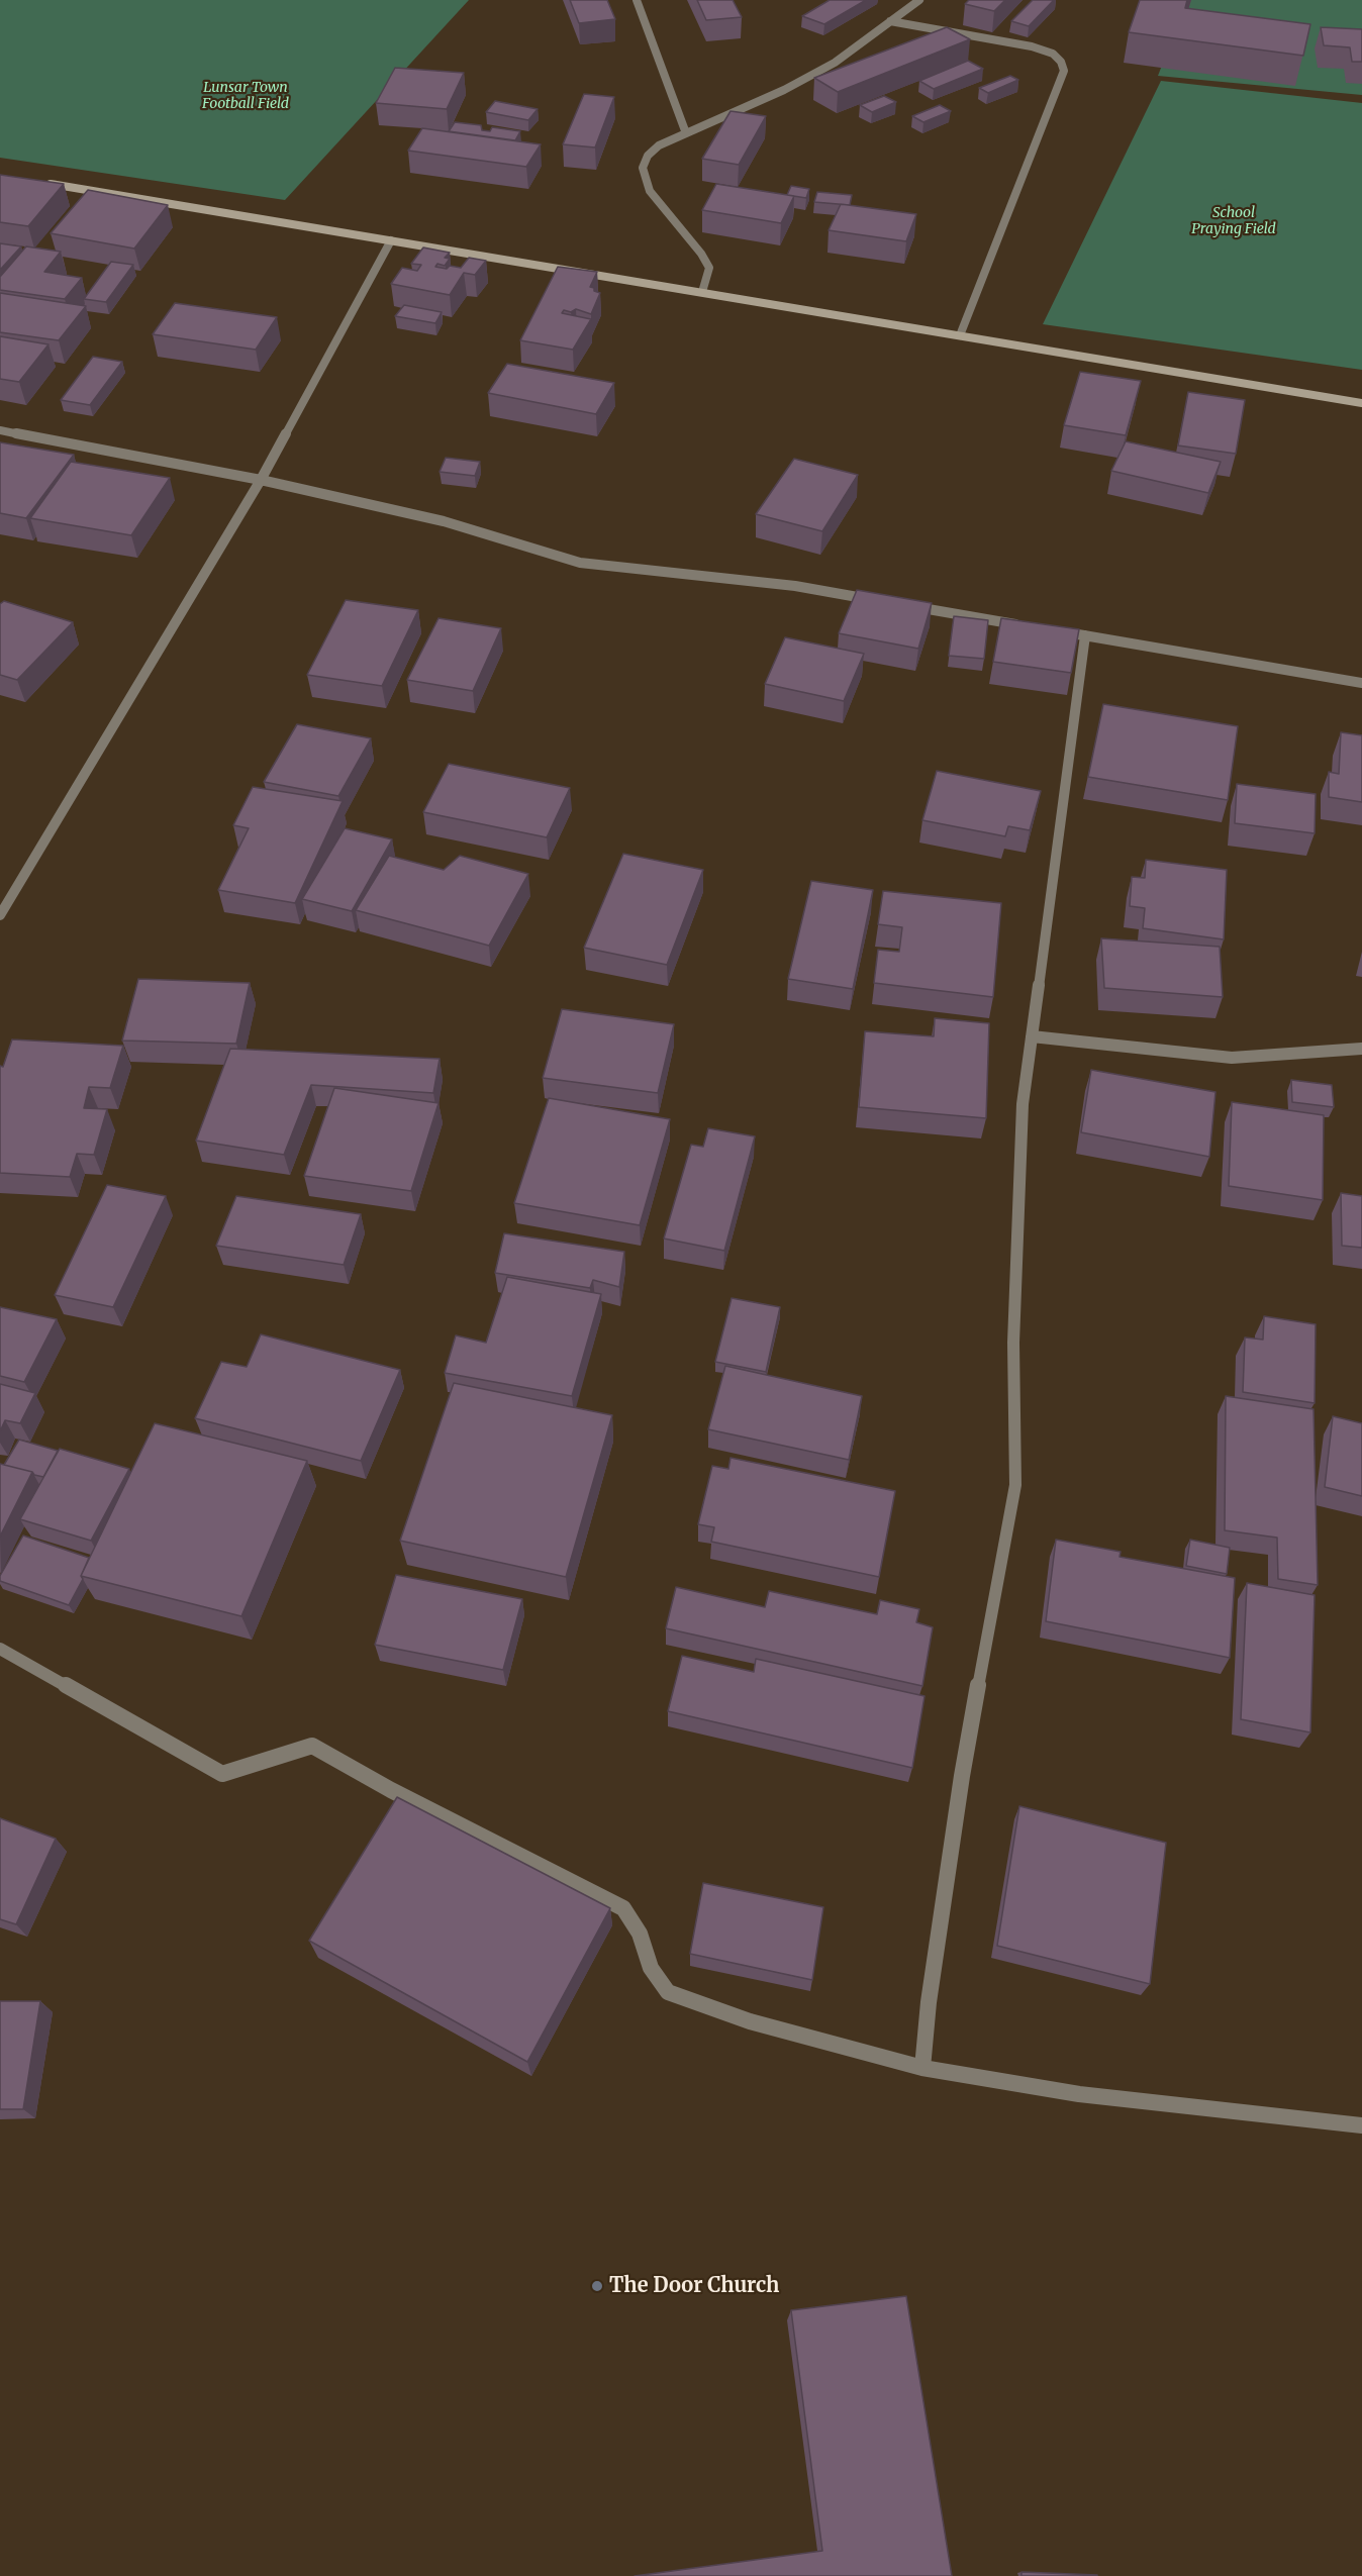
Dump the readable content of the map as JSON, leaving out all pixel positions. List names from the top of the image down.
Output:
{
  "parks": ["Lunsar Town Football Field", "School Praying Field"],
  "places": ["The Door Church"]
}
